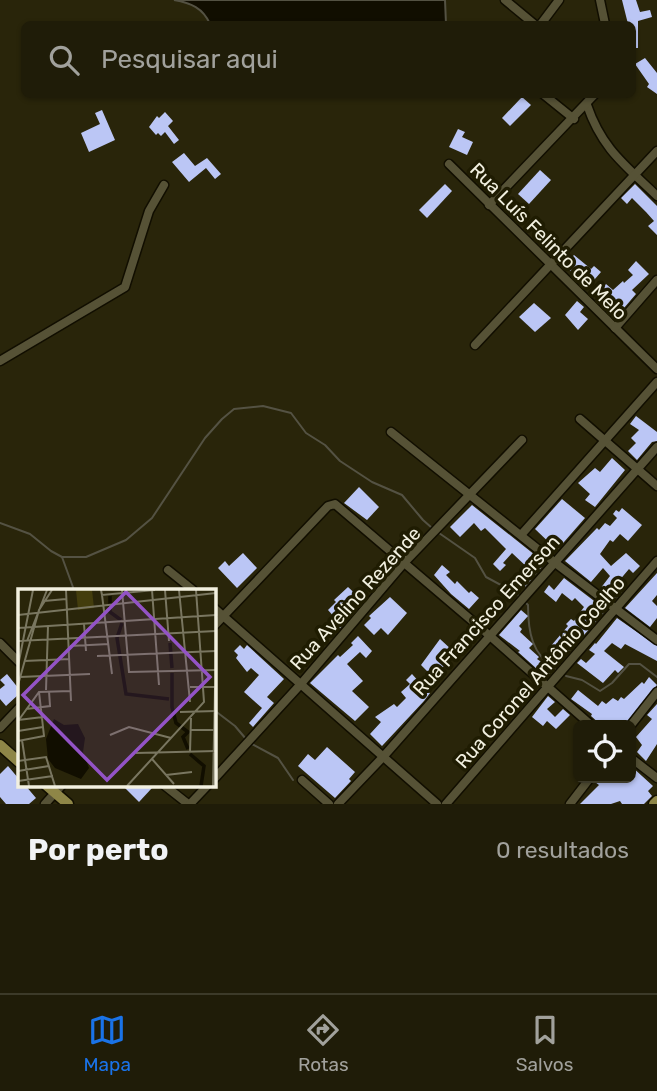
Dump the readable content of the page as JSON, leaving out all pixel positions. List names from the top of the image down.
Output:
{
  "streets": {
    "street": [
      "Rua Luís Felinto de Melo",
      "Rua Avelino Rezende",
      "Rua Francisco Emerson",
      "Rua Coronel Antônio Coelho"
    ]
  },
  "page": {
    "search": "Pesquisar aqui",
    "heading": ["Por perto", "0 resultados"],
    "nav": ["Mapa", "Rotas", "Salvos"]
  }
}
